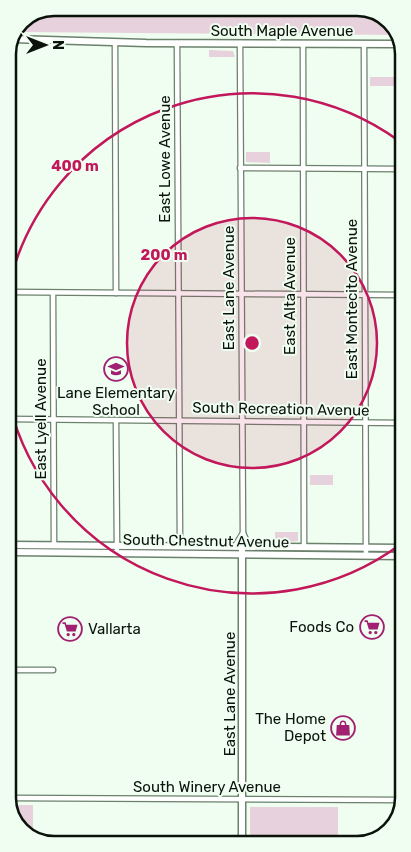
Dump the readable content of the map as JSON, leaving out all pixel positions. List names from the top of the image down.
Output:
{
  "streets": {
    "main road": ["South Maple Avenue", "East Lane Avenue", "South Chestnut Avenue"],
    "street": [
      "East Lowe Avenue",
      "East Alta Avenue",
      "East Montecito Avenue",
      "South Recreation Avenue",
      "East Lyell Avenue",
      "South Winery Avenue"
    ]
  },
  "crossings": [
    ["South Maple Avenue", "East Lowe Avenue"],
    ["South Maple Avenue", "East Lane Avenue"],
    ["South Maple Avenue", "East Alta Avenue"],
    ["South Maple Avenue", "East Montecito Avenue"],
    ["East Lowe Avenue", "South Recreation Avenue"],
    ["East Lowe Avenue", "South Chestnut Avenue"],
    ["East Lane Avenue", "South Recreation Avenue"],
    ["East Lane Avenue", "South Chestnut Avenue"],
    ["East Lane Avenue", "South Winery Avenue"],
    ["East Alta Avenue", "South Recreation Avenue"],
    ["East Alta Avenue", "South Chestnut Avenue"],
    ["East Montecito Avenue", "South Recreation Avenue"],
    ["East Montecito Avenue", "South Chestnut Avenue"],
    ["South Recreation Avenue", "East Lyell Avenue"],
    ["East Lyell Avenue", "South Chestnut Avenue"]
  ],
  "places": {
    "school or university": ["Lane Elementary School"],
    "supermarket": ["Foods Co", "Vallarta"],
    "shop": ["The Home Depot"]
  },
  "north": "right",
  "rings": ["400 m", "200 m"]
}
